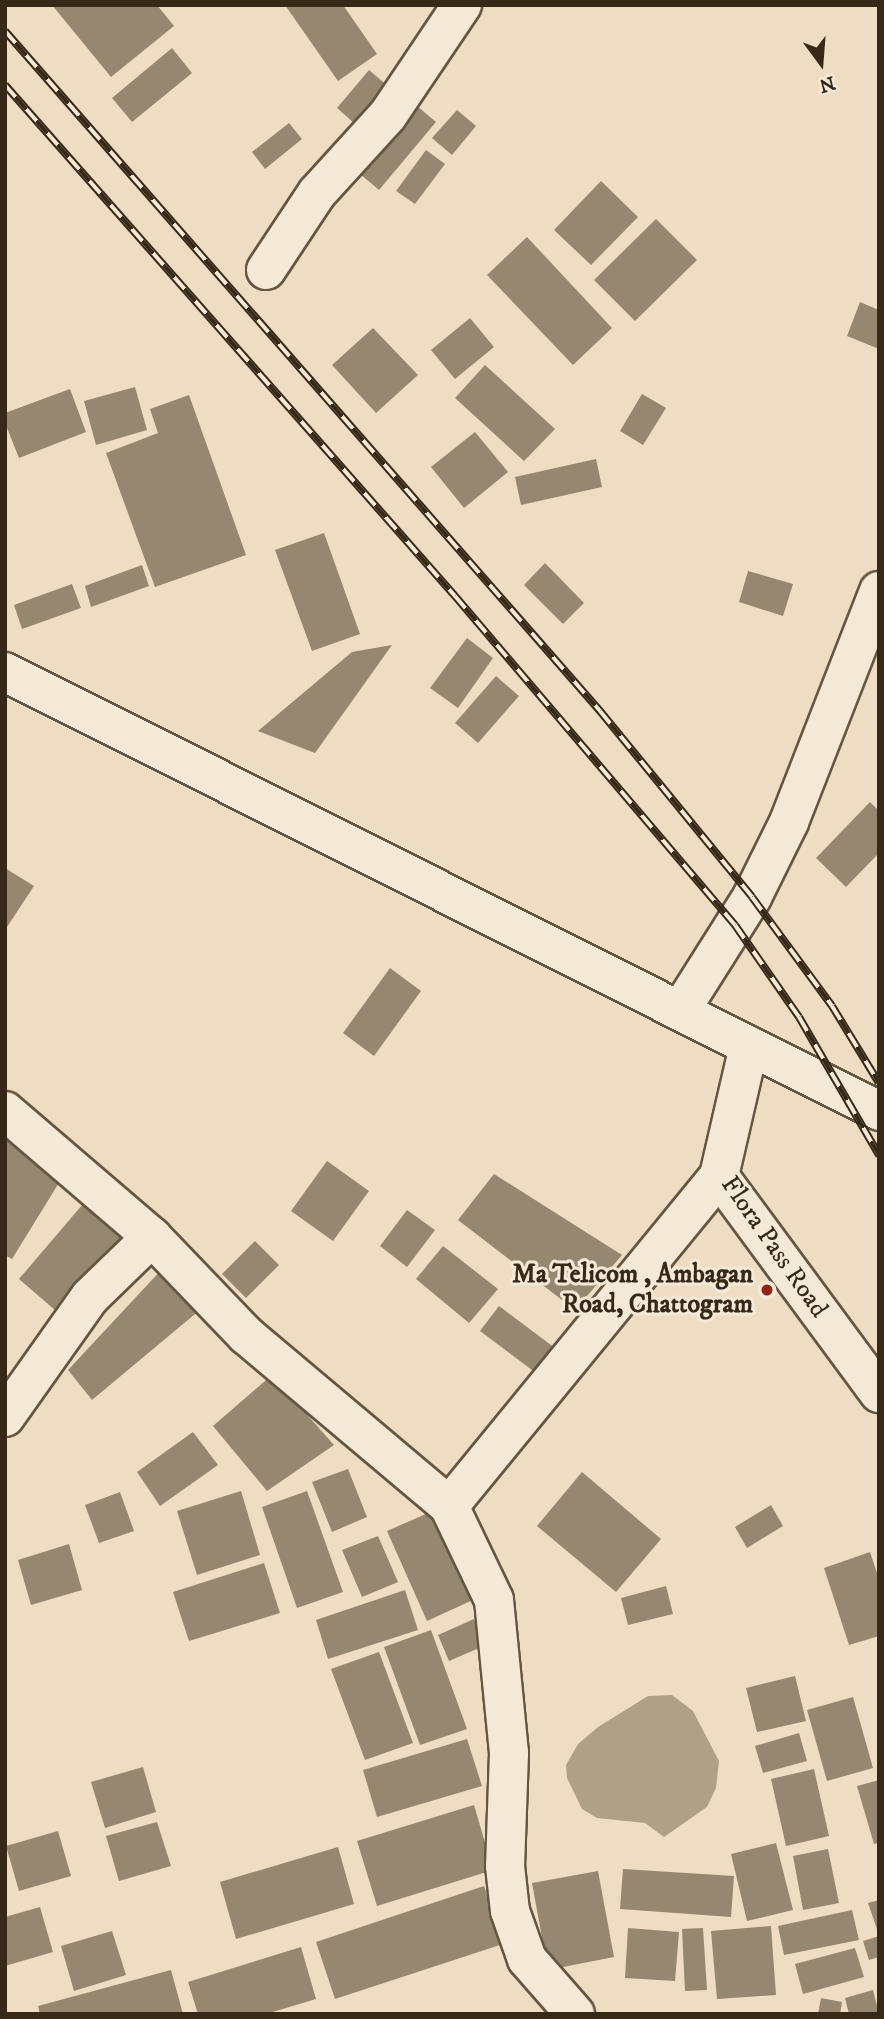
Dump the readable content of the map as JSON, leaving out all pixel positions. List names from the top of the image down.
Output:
{
  "streets": {
    "street": ["Flora Pass Road"]
  },
  "places": ["Ma Telicom , Ambagan Road, Chattogram"],
  "north": "bottom"
}
